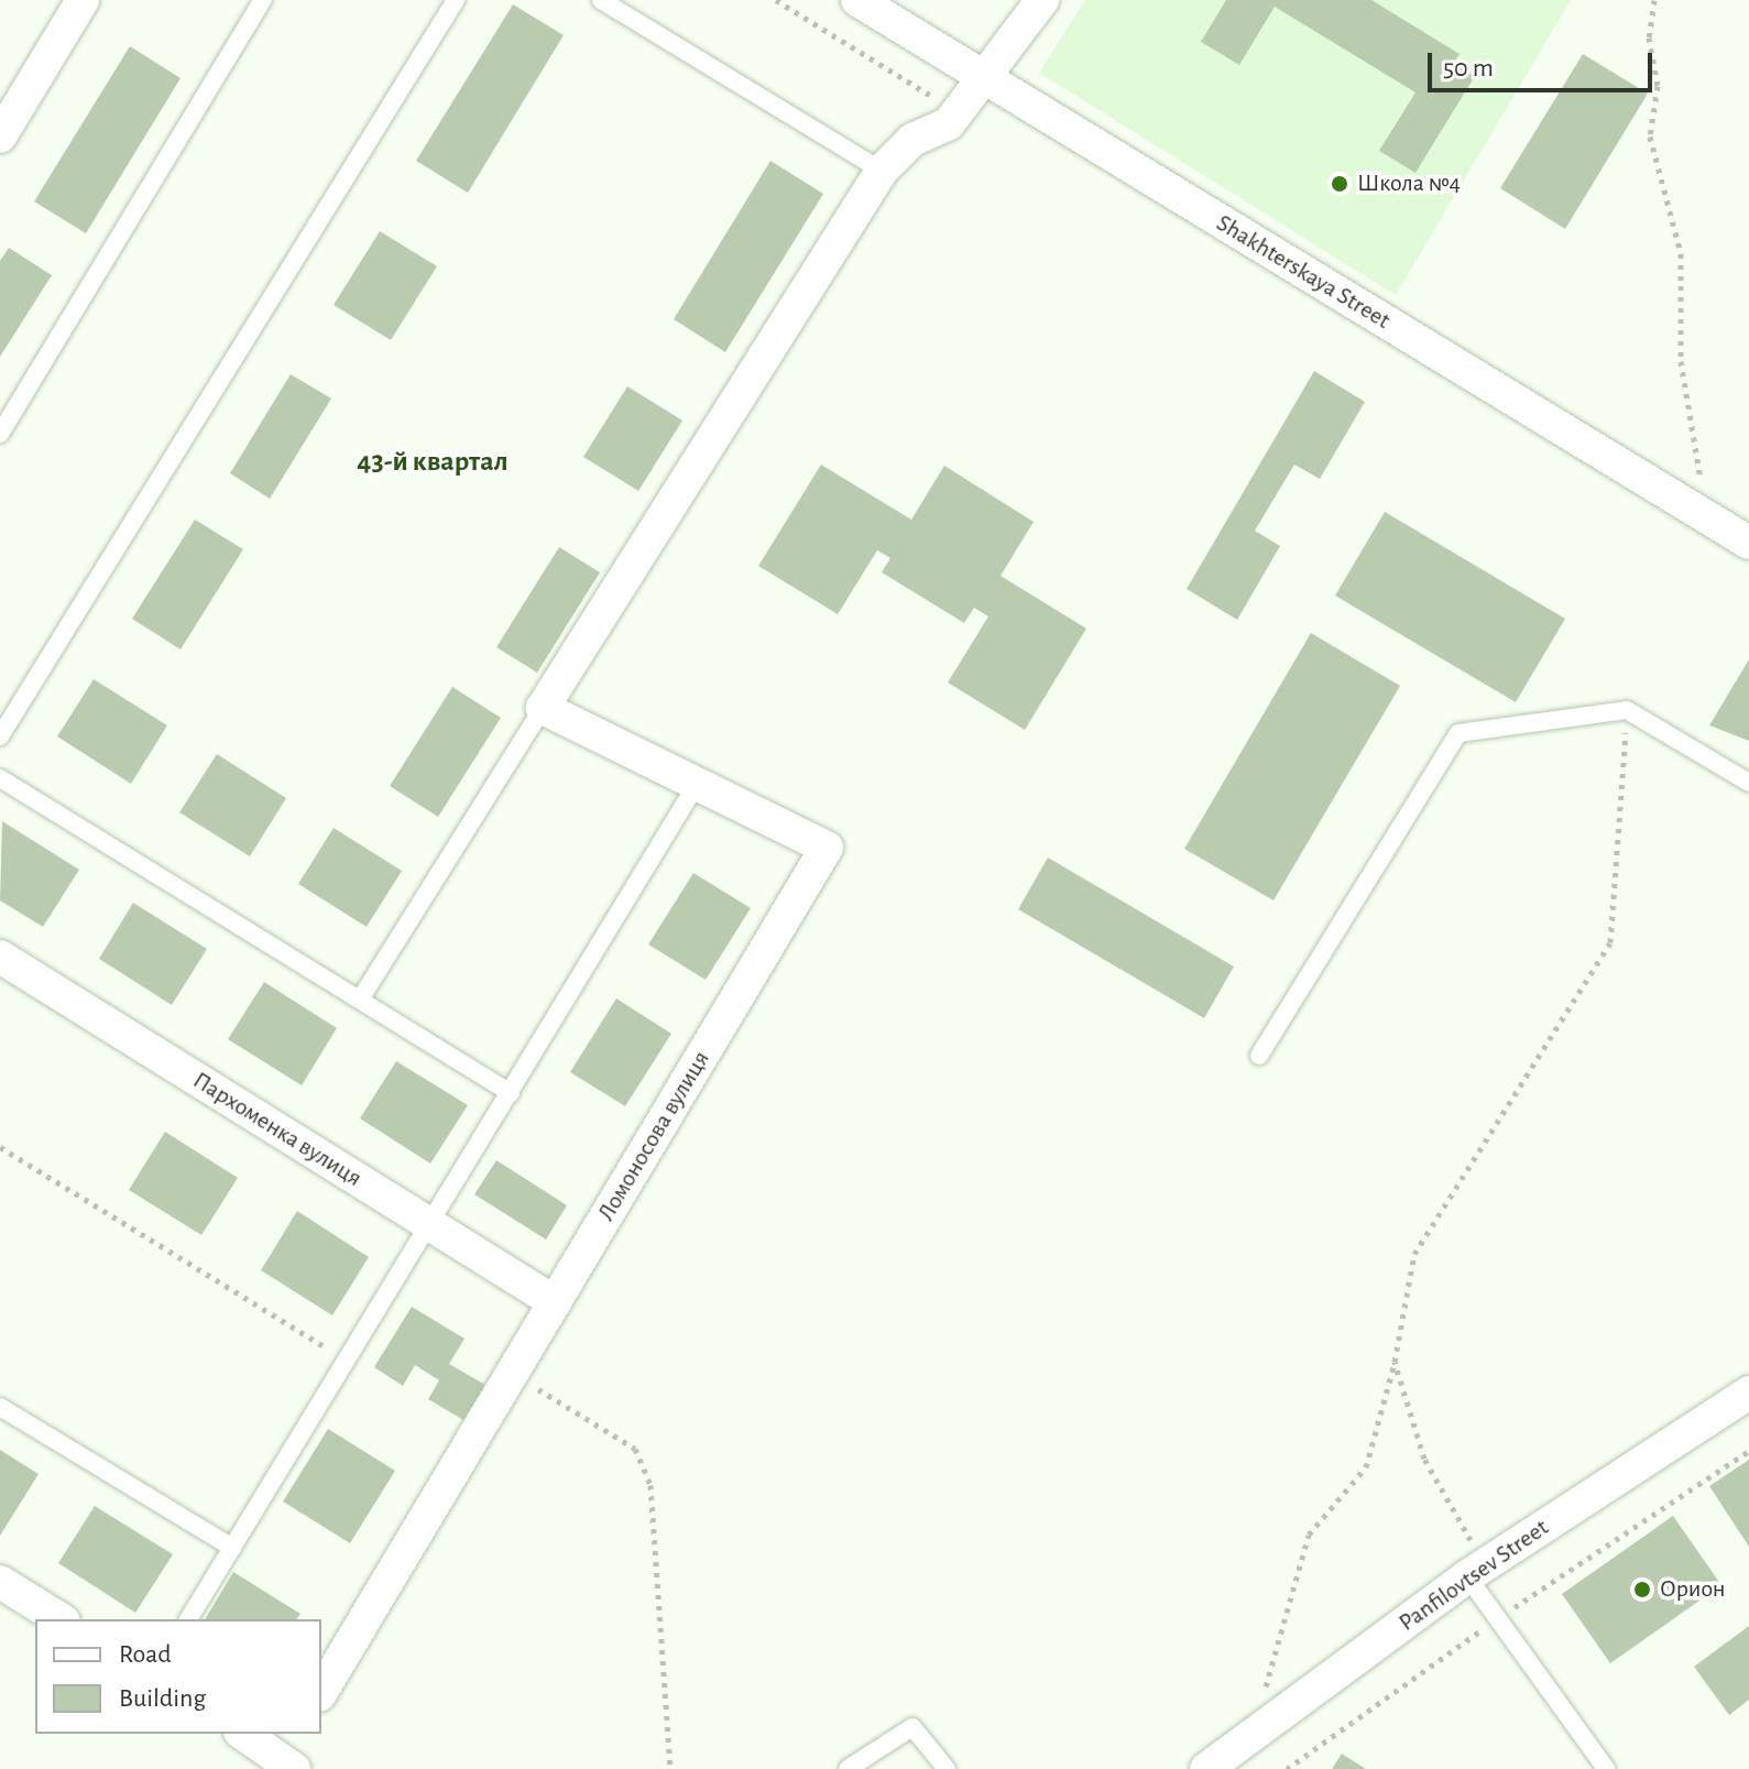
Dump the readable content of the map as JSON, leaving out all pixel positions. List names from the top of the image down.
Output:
{
  "streets": {
    "street": [
      "Shakhterskaya Street",
      "Пархоменка вулиця",
      "Ломоносова вулиця",
      "Panfilovtsev Street"
    ]
  },
  "crossings": [
    ["Пархоменка вулиця", "Ломоносова вулиця"]
  ],
  "districts": ["43-й квартал"],
  "places": ["Школа №4", "Орион"],
  "legend": ["Road", "Building"],
  "scale_bar": "50 m"
}
